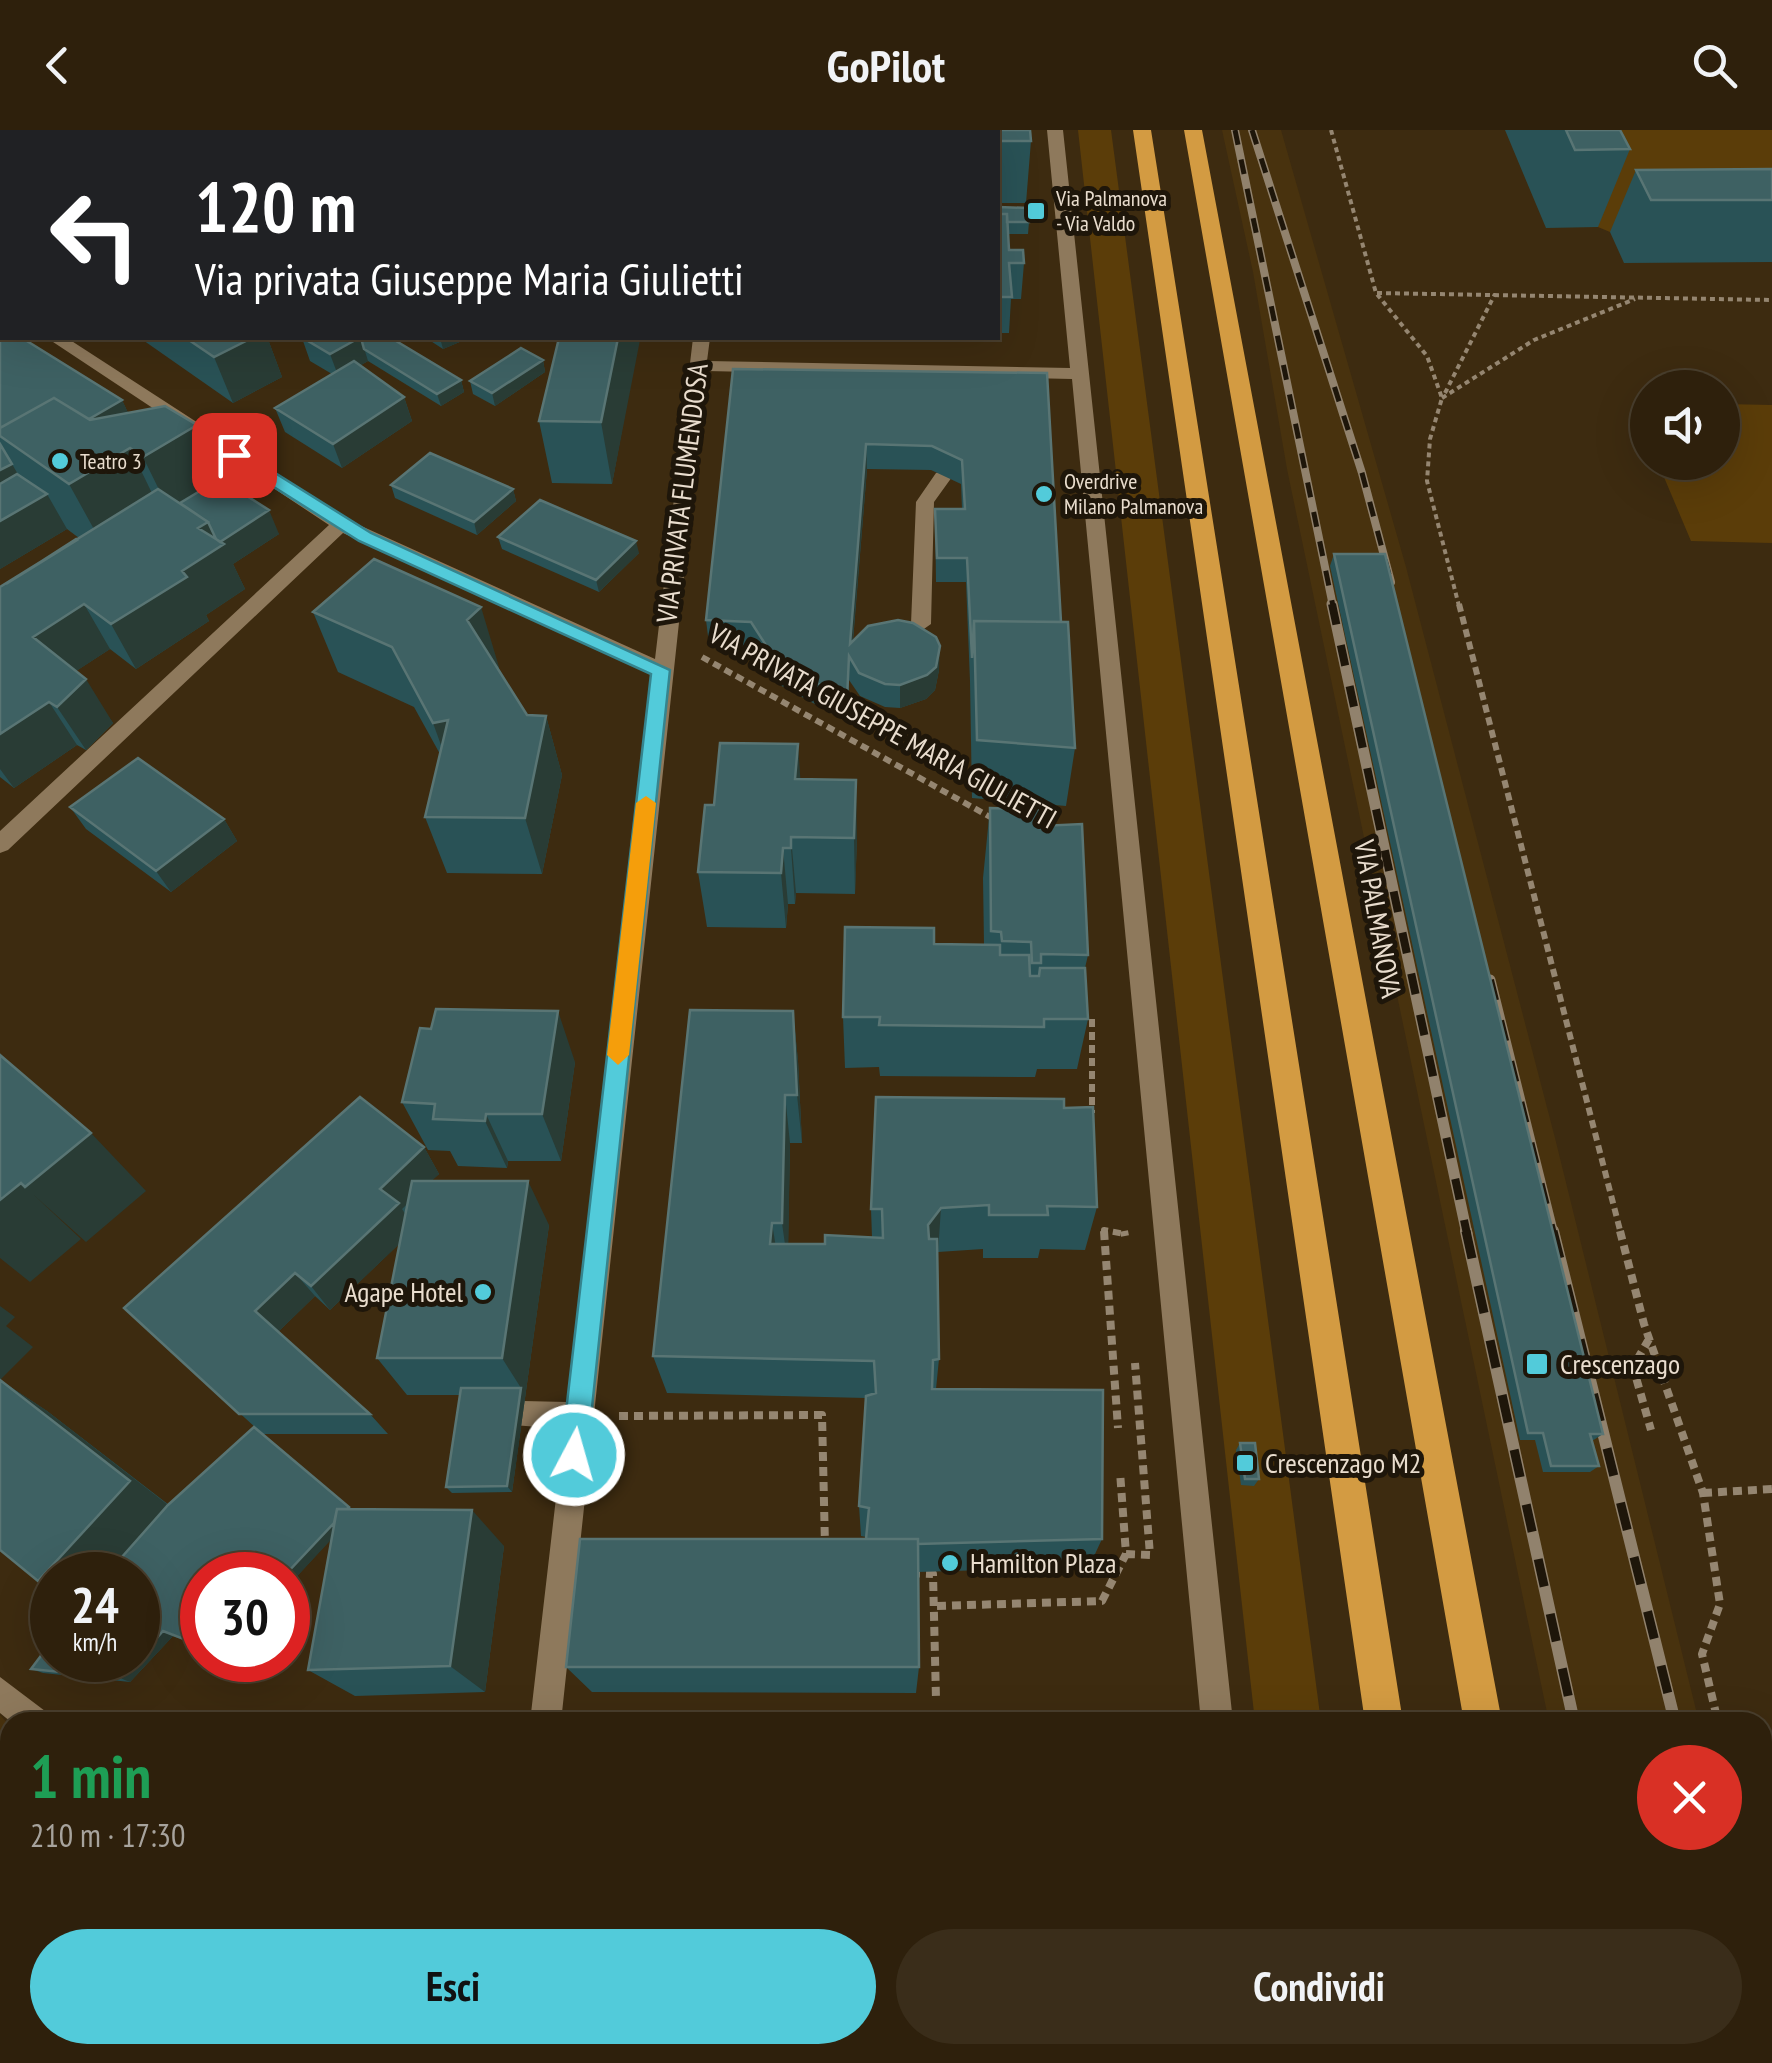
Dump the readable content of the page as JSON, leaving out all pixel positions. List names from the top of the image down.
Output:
{
  "streets": {
    "highway": ["VIA PALMANOVA"],
    "street": ["VIA PRIVATA FLUMENDOSA"],
    "path": ["VIA PRIVATA GIUSEPPE MARIA GIULIETTI"]
  },
  "crossings": [
    ["VIA PRIVATA FLUMENDOSA", "VIA PRIVATA GIUSEPPE MARIA GIULIETTI"]
  ],
  "places": {
    "transit": ["Via Palmanova - Via Valdo", "Crescenzago", "Crescenzago M2"],
    "other": [
      "Teatro 3",
      "Overdrive Milano Palmanova",
      "Agape Hotel",
      "Hamilton Plaza"
    ]
  },
  "page": {
    "header": "GoPilot",
    "turn": ["120 m", "Via privata Giuseppe Maria Giulietti"],
    "speed": "24 km/h",
    "limit": "30",
    "heading": ["1 min", "210 m · 17:30"],
    "buttons": ["Esci", "Condividi"]
  }
}
